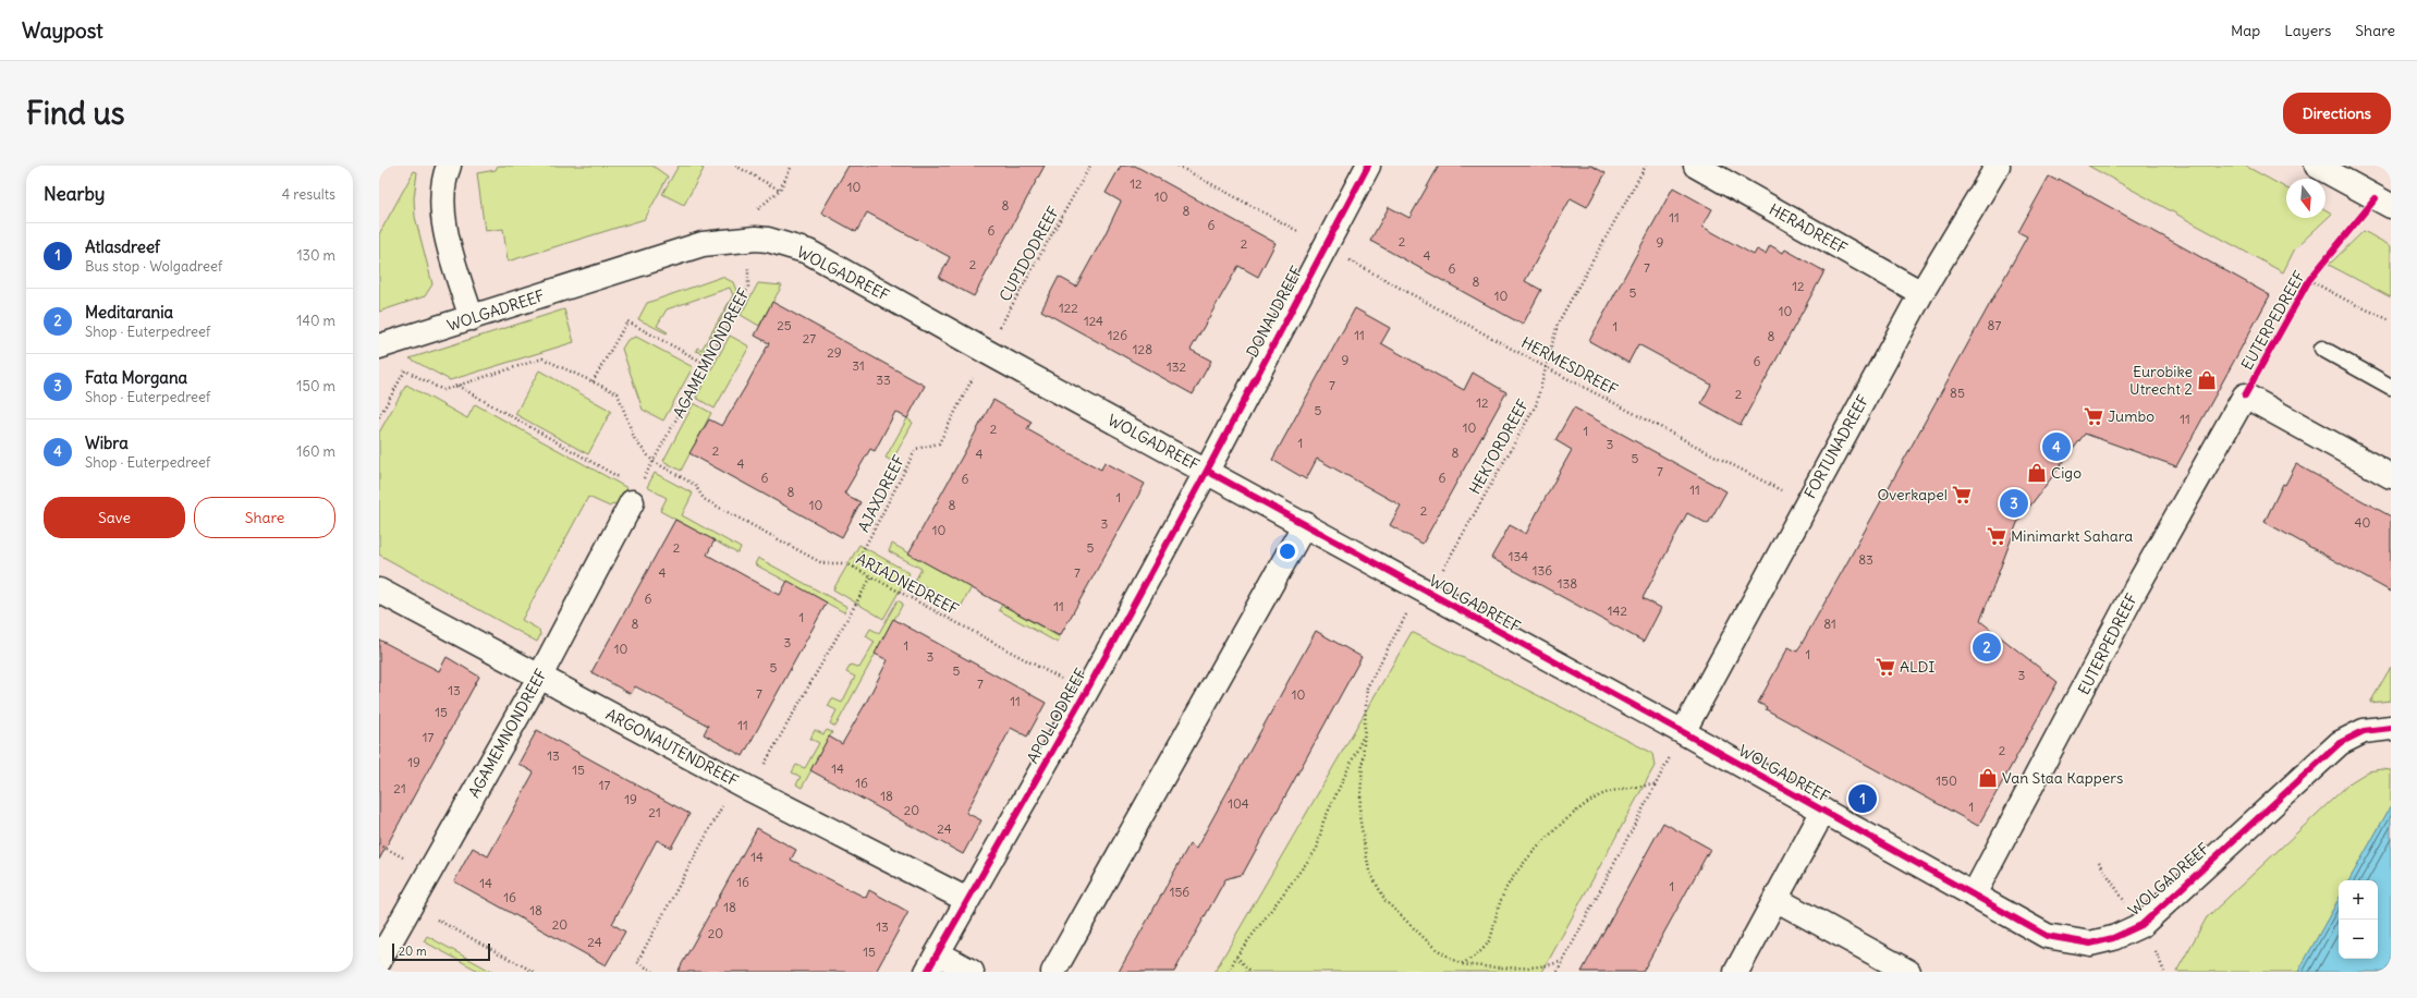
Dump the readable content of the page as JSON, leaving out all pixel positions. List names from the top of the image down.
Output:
{
  "streets": {
    "street": [
      "HERADREEF",
      "WOLGADREEF",
      "DONAUDREEF",
      "EUTERPEDREEF",
      "AGAMEMNONDREEF",
      "FORTUNADREEF",
      "APOLLODREEF",
      "ARGONAUTENDREEF"
    ],
    "path": [
      "CUPIDODREEF",
      "HERMESDREEF",
      "HEKTORDREEF",
      "AJAXDREEF",
      "ARIADNEDREEF"
    ]
  },
  "crossings": [
    ["HERADREEF", "FORTUNADREEF"],
    ["CUPIDODREEF", "WOLGADREEF"],
    ["CUPIDODREEF", "AJAXDREEF"],
    ["WOLGADREEF", "DONAUDREEF"],
    ["WOLGADREEF", "EUTERPEDREEF"],
    ["WOLGADREEF", "AGAMEMNONDREEF"],
    ["WOLGADREEF", "HEKTORDREEF"],
    ["WOLGADREEF", "FORTUNADREEF"],
    ["WOLGADREEF", "AJAXDREEF"],
    ["WOLGADREEF", "APOLLODREEF"],
    ["DONAUDREEF", "HERMESDREEF"],
    ["DONAUDREEF", "APOLLODREEF"],
    ["AGAMEMNONDREEF", "ARIADNEDREEF"],
    ["AGAMEMNONDREEF", "ARGONAUTENDREEF"],
    ["HERMESDREEF", "HEKTORDREEF"],
    ["HERMESDREEF", "FORTUNADREEF"],
    ["AJAXDREEF", "ARIADNEDREEF"],
    ["ARIADNEDREEF", "APOLLODREEF"],
    ["APOLLODREEF", "ARGONAUTENDREEF"]
  ],
  "places": {
    "shop": ["Eurobike Utrecht 2", "Cigo", "Van Staa Kappers"],
    "supermarket": [
      "Jumbo",
      "Overkapel",
      "Minimarkt Sahara",
      "ALDI"
    ]
  },
  "house_numbers": [
    "12",
    "10",
    "10",
    "8",
    "8",
    "11",
    "6",
    "6",
    "2",
    "9",
    "2",
    "4",
    "2",
    "7",
    "6",
    "8",
    "12",
    "5",
    "10",
    "122",
    "10",
    "124",
    "25",
    "87",
    "1",
    "126",
    "11",
    "8",
    "27",
    "128",
    "29",
    "9",
    "6",
    "31",
    "132",
    "33",
    "7",
    "85",
    "2",
    "12",
    "5",
    "11",
    "10",
    "2",
    "1",
    "1",
    "3",
    "2",
    "8",
    "4",
    "5",
    "4",
    "7",
    "6",
    "6",
    "6",
    "11",
    "8",
    "1",
    "10",
    "8",
    "2",
    "40",
    "3",
    "10",
    "2",
    "5",
    "134",
    "83",
    "136",
    "4",
    "7",
    "138",
    "6",
    "11",
    "142",
    "1",
    "8",
    "81",
    "3",
    "1",
    "10",
    "1",
    "3",
    "5",
    "5",
    "3",
    "7",
    "13",
    "7",
    "10",
    "11",
    "15",
    "11",
    "17",
    "2",
    "13",
    "19",
    "14",
    "15",
    "150",
    "16",
    "17",
    "21",
    "18",
    "19",
    "104",
    "1",
    "20",
    "21",
    "24",
    "14",
    "16",
    "14",
    "1",
    "156",
    "16",
    "18",
    "18",
    "20",
    "13",
    "20",
    "24",
    "15"
  ],
  "scale_bar": "20 m",
  "north": "bottom",
  "page": {
    "header": "Waypost",
    "nav": ["Map", "Layers", "Share"],
    "buttons": [
      "Directions",
      ["Save", "Share"]
    ],
    "title": "Find us",
    "heading": ["Nearby", "4 results"],
    "list": [
      {
        "mark": "1",
        "name": "Atlasdreef",
        "note": "Bus stop · Wolgadreef",
        "value": "130 m"
      },
      {
        "mark": "2",
        "name": "Meditarania",
        "note": "Shop · Euterpedreef",
        "value": "140 m"
      },
      {
        "mark": "3",
        "name": "Fata Morgana",
        "note": "Shop · Euterpedreef",
        "value": "150 m"
      },
      {
        "mark": "4",
        "name": "Wibra",
        "note": "Shop · Euterpedreef",
        "value": "160 m"
      }
    ],
    "pins": [
      "4",
      "3",
      "2",
      "1"
    ],
    "map_buttons": ["+", "−"],
    "scale": "20 m"
  }
}
